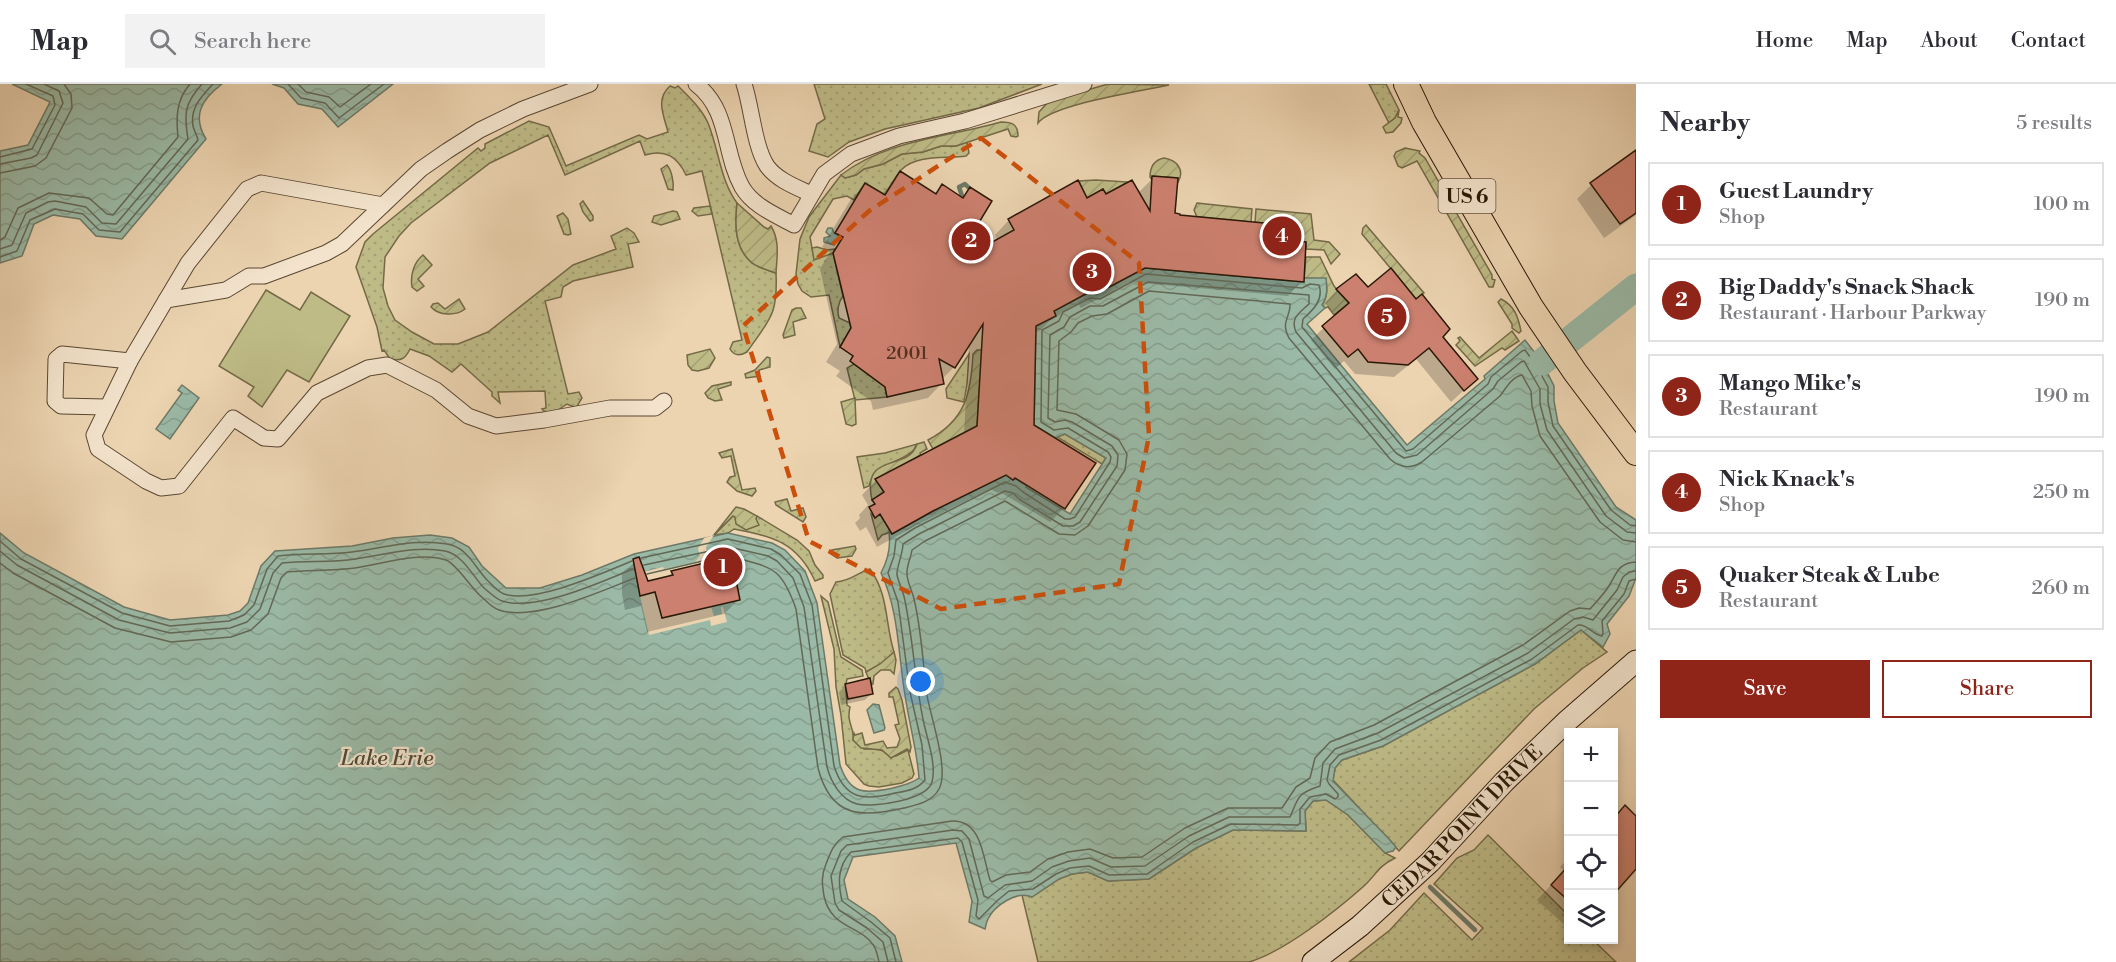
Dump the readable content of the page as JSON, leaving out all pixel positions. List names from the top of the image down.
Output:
{
  "streets": {
    "main road": ["US 6", "CEDAR POINT DRIVE"]
  },
  "water": ["Lake Erie"],
  "house_numbers": ["2001"],
  "page": {
    "header": "Map",
    "search": "Search here",
    "nav": [
      "Home",
      "Map",
      "About",
      "Contact"
    ],
    "heading": ["Nearby", "5 results"],
    "list": [
      {
        "mark": "1",
        "name": "Guest Laundry",
        "note": "Shop",
        "value": "100 m"
      },
      {
        "mark": "2",
        "name": "Big Daddy's Snack Shack",
        "note": "Restaurant · Harbour Parkway",
        "value": "190 m"
      },
      {
        "mark": "3",
        "name": "Mango Mike's",
        "note": "Restaurant",
        "value": "190 m"
      },
      {
        "mark": "4",
        "name": "Nick Knack's",
        "note": "Shop",
        "value": "250 m"
      },
      {
        "mark": "5",
        "name": "Quaker Steak & Lube",
        "note": "Restaurant",
        "value": "260 m"
      }
    ],
    "pins": [
      "4",
      "2",
      "3",
      "5",
      "1"
    ],
    "buttons": ["Save", "Share"],
    "map_buttons": ["+", "−"]
  }
}
